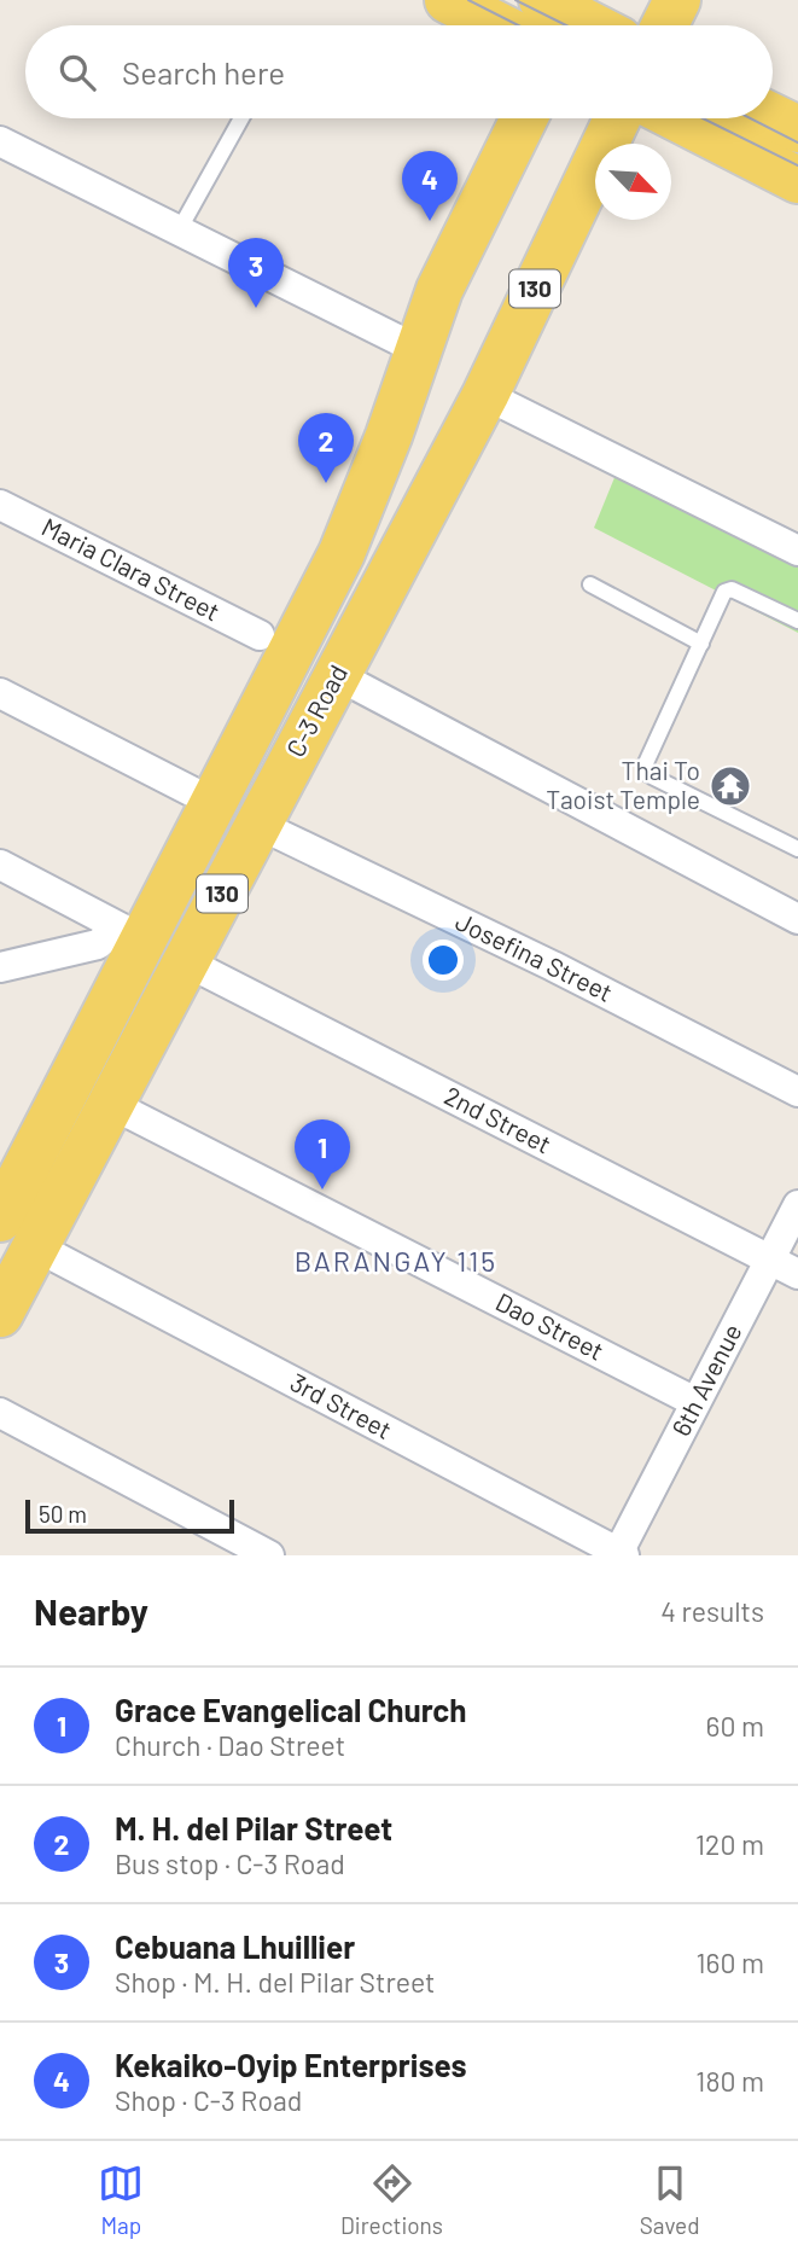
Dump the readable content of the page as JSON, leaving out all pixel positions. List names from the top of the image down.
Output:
{
  "streets": {
    "main road": ["130", "C-3 Road"],
    "street": [
      "Maria Clara Street",
      "Josefina Street",
      "2nd Street",
      "Dao Street",
      "6th Avenue",
      "3rd Street"
    ]
  },
  "crossings": [
    ["2nd Street", "6th Avenue"],
    ["Dao Street", "6th Avenue"],
    ["6th Avenue", "3rd Street"]
  ],
  "districts": ["BARANGAY 115"],
  "places": {
    "temple": ["Thai To Taoist Temple"]
  },
  "scale_bar": "50 m",
  "north": "bottom right",
  "page": {
    "search": "Search here",
    "pins": [
      "4",
      "3",
      "2",
      "1"
    ],
    "scale": "50 m",
    "heading": ["Nearby", "4 results"],
    "list": [
      {
        "mark": "1",
        "name": "Grace Evangelical Church",
        "note": "Church · Dao Street",
        "value": "60 m"
      },
      {
        "mark": "2",
        "name": "M. H. del Pilar Street",
        "note": "Bus stop · C-3 Road",
        "value": "120 m"
      },
      {
        "mark": "3",
        "name": "Cebuana Lhuillier",
        "note": "Shop · M. H. del Pilar Street",
        "value": "160 m"
      },
      {
        "mark": "4",
        "name": "Kekaiko-Oyip Enterprises",
        "note": "Shop · C-3 Road",
        "value": "180 m"
      }
    ],
    "nav": ["Map", "Directions", "Saved"]
  }
}
